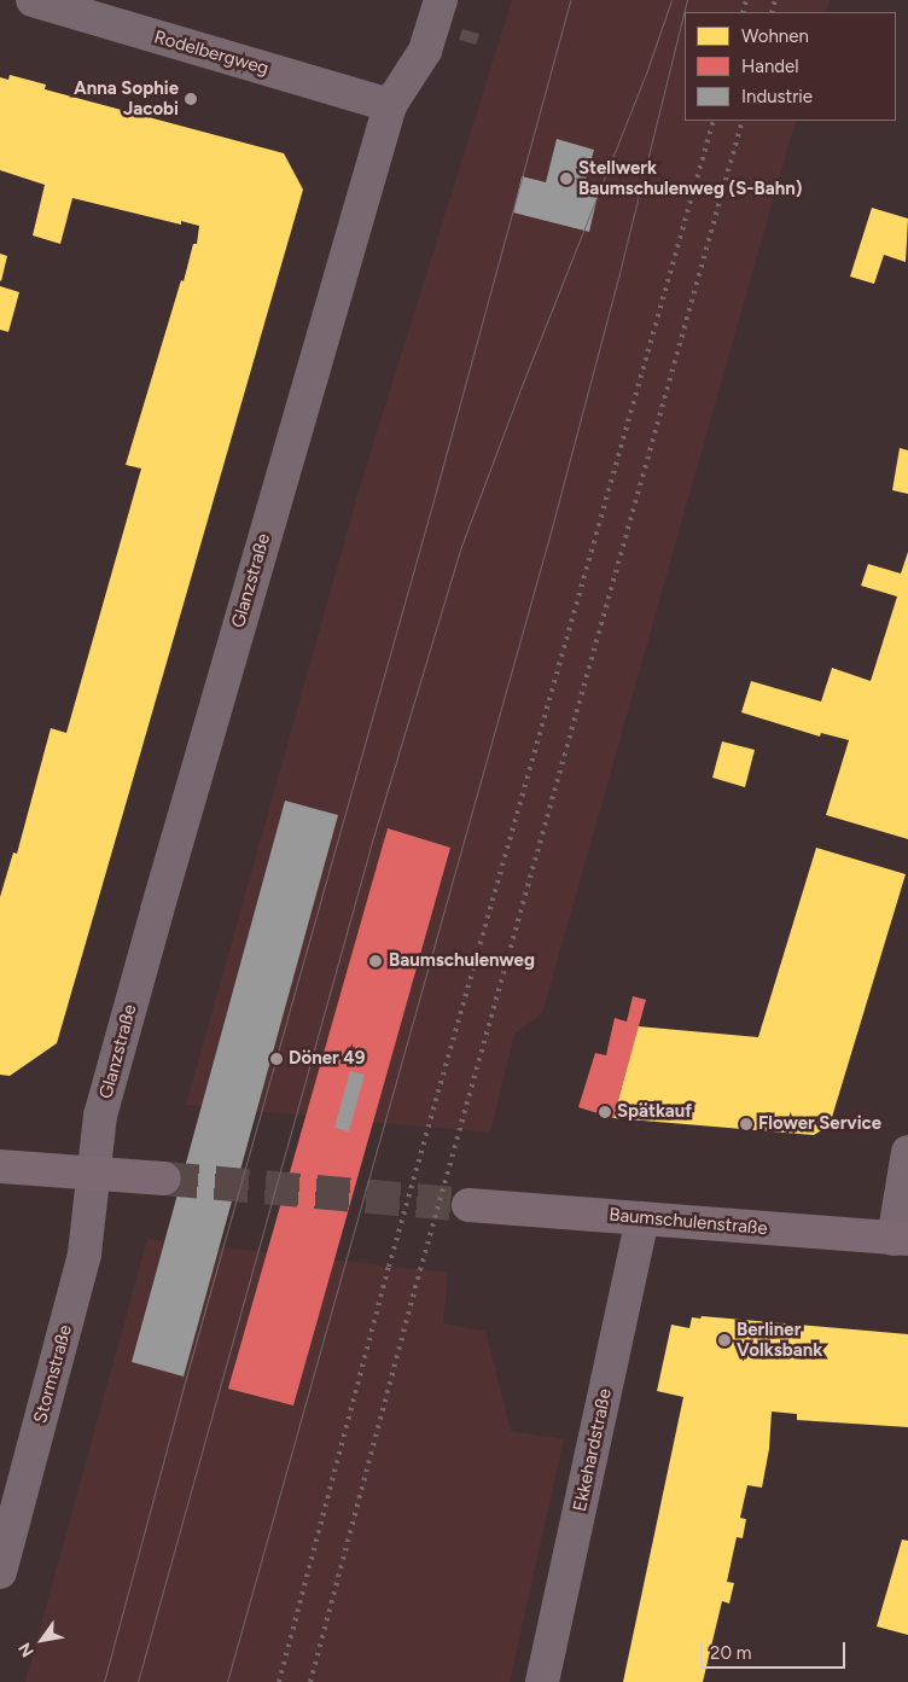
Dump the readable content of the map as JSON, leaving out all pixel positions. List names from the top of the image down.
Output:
{
  "streets": {
    "main road": ["Baumschulenstraße"],
    "street": [
      "Rodelbergweg",
      "Glanzstraße",
      "Stormstraße",
      "Ekkehardstraße"
    ]
  },
  "crossings": [
    ["Rodelbergweg", "Glanzstraße"],
    ["Glanzstraße", "Stormstraße"],
    ["Baumschulenstraße", "Ekkehardstraße"]
  ],
  "places": [
    "Anna Sophie Jacobi",
    "Stellwerk Baumschulenweg (S-Bahn)",
    "Baumschulenweg",
    "Döner 49",
    "Spätkauf",
    "Flower Service",
    "Berliner Volksbank"
  ],
  "legend": ["Wohnen", "Handel", "Industrie"],
  "scale_bar": "20 m",
  "north": "bottom left"
}
